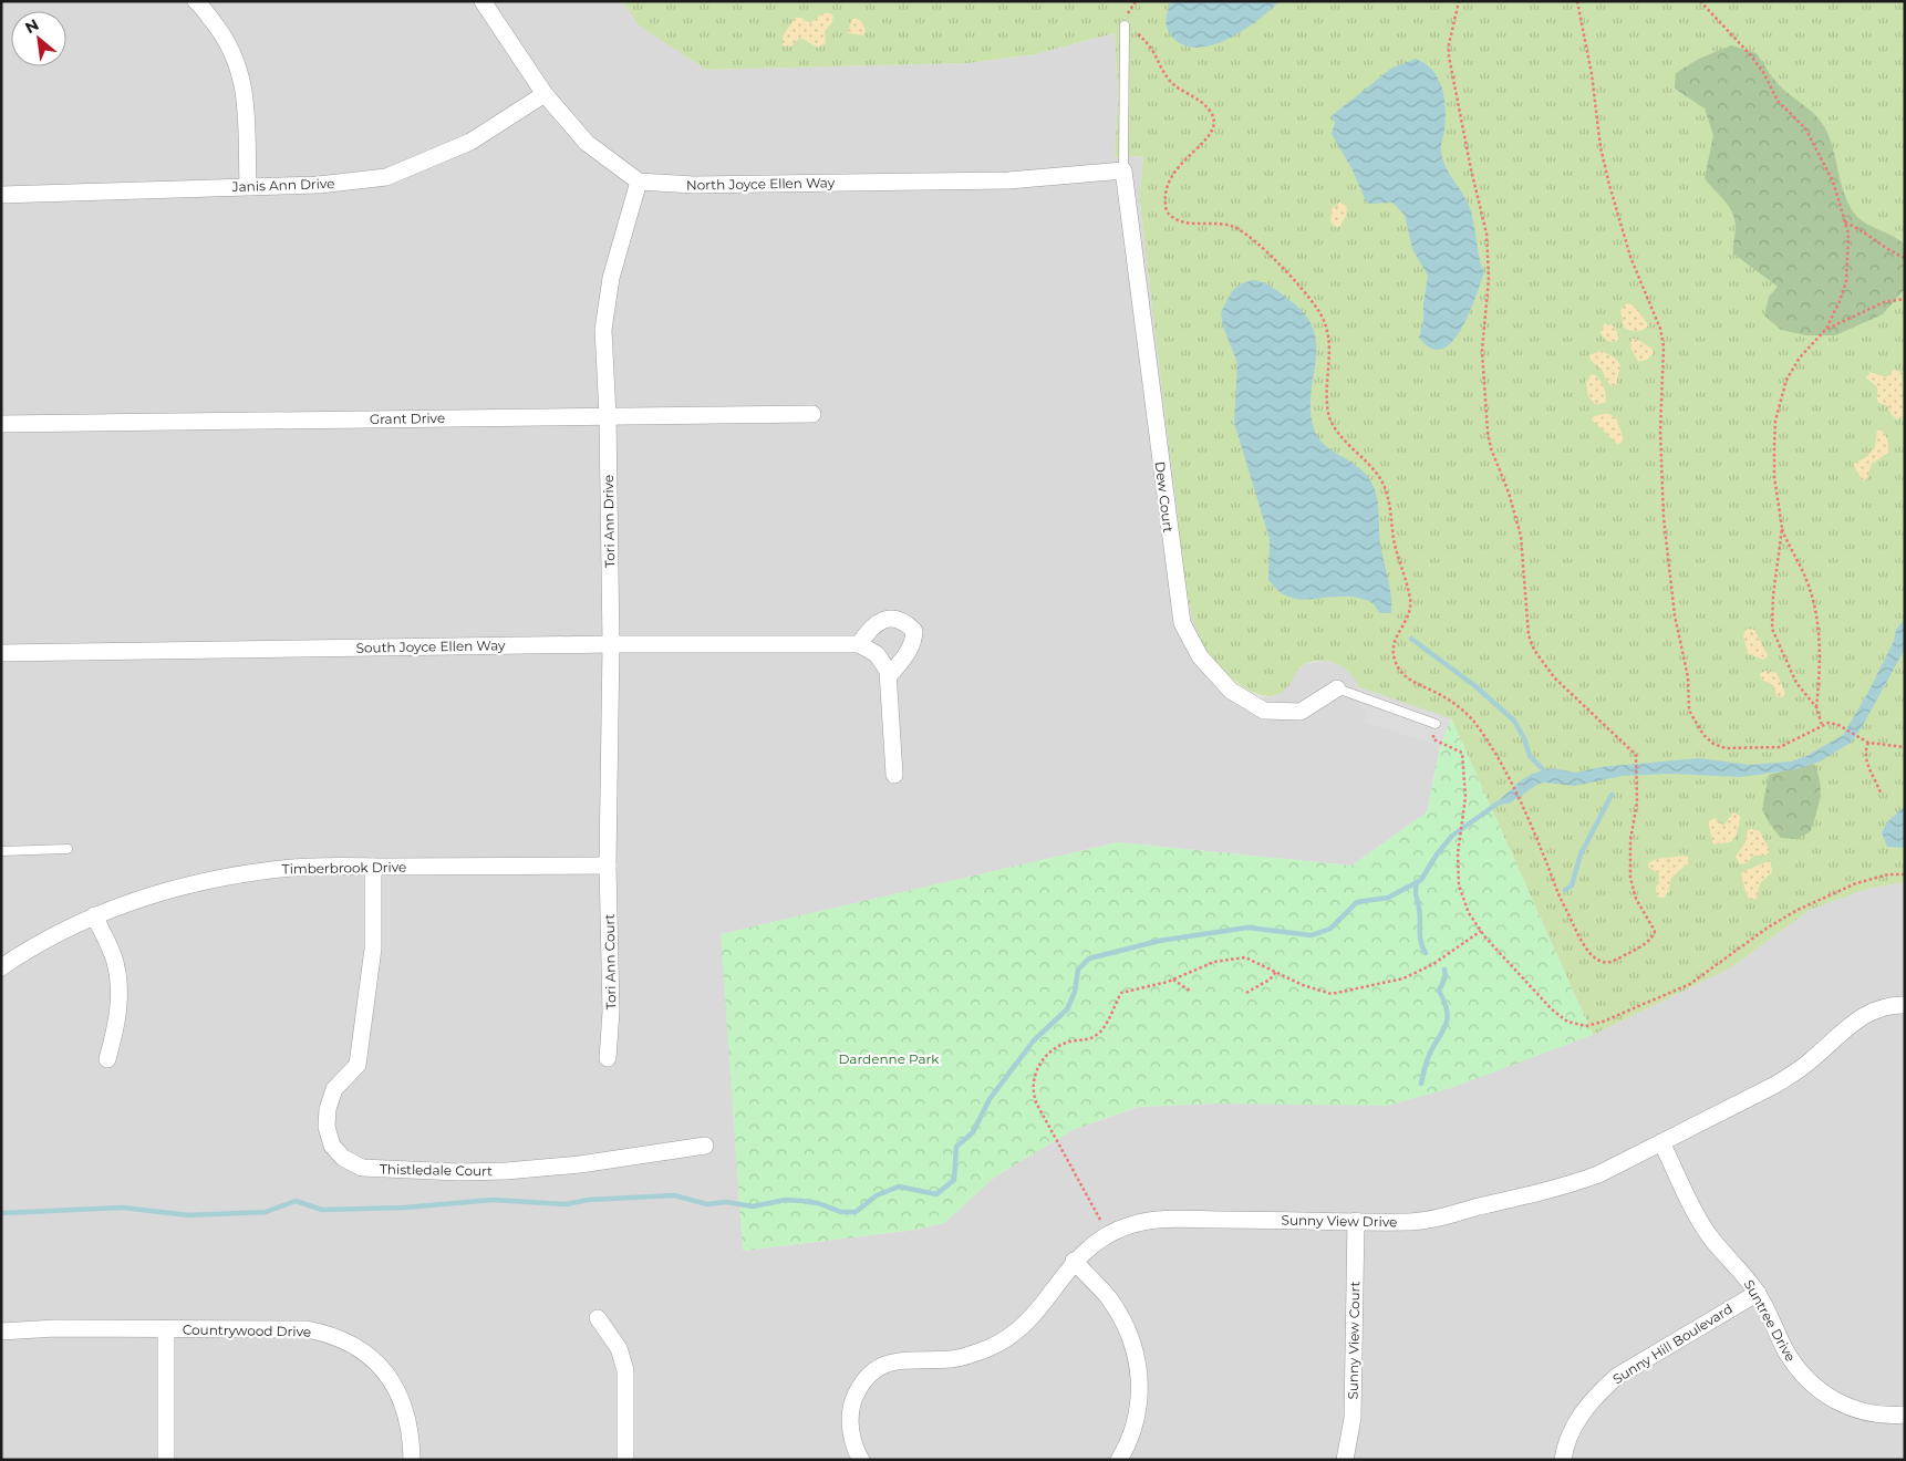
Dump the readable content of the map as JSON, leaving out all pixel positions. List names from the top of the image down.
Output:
{
  "streets": {
    "street": [
      "North Joyce Ellen Way",
      "Janis Ann Drive",
      "Grant Drive",
      "Dew Court",
      "Tori Ann Drive",
      "South Joyce Ellen Way",
      "Timberbrook Drive",
      "Tori Ann Court",
      "Thistledale Court",
      "Sunny View Drive",
      "Suntree Drive",
      "Countrywood Drive",
      "Sunny View Court",
      "Sunny Hill Boulevard"
    ]
  },
  "crossings": [
    ["North Joyce Ellen Way", "Dew Court"],
    ["North Joyce Ellen Way", "Tori Ann Drive"],
    ["Grant Drive", "Tori Ann Drive"],
    ["Tori Ann Drive", "South Joyce Ellen Way"],
    ["Tori Ann Drive", "Timberbrook Drive"],
    ["Tori Ann Drive", "Tori Ann Court"],
    ["Timberbrook Drive", "Tori Ann Court"],
    ["Timberbrook Drive", "Thistledale Court"],
    ["Sunny View Drive", "Suntree Drive"],
    ["Sunny View Drive", "Sunny View Court"],
    ["Suntree Drive", "Sunny Hill Boulevard"]
  ],
  "parks": ["Dardenne Park"],
  "north": "top left"
}
